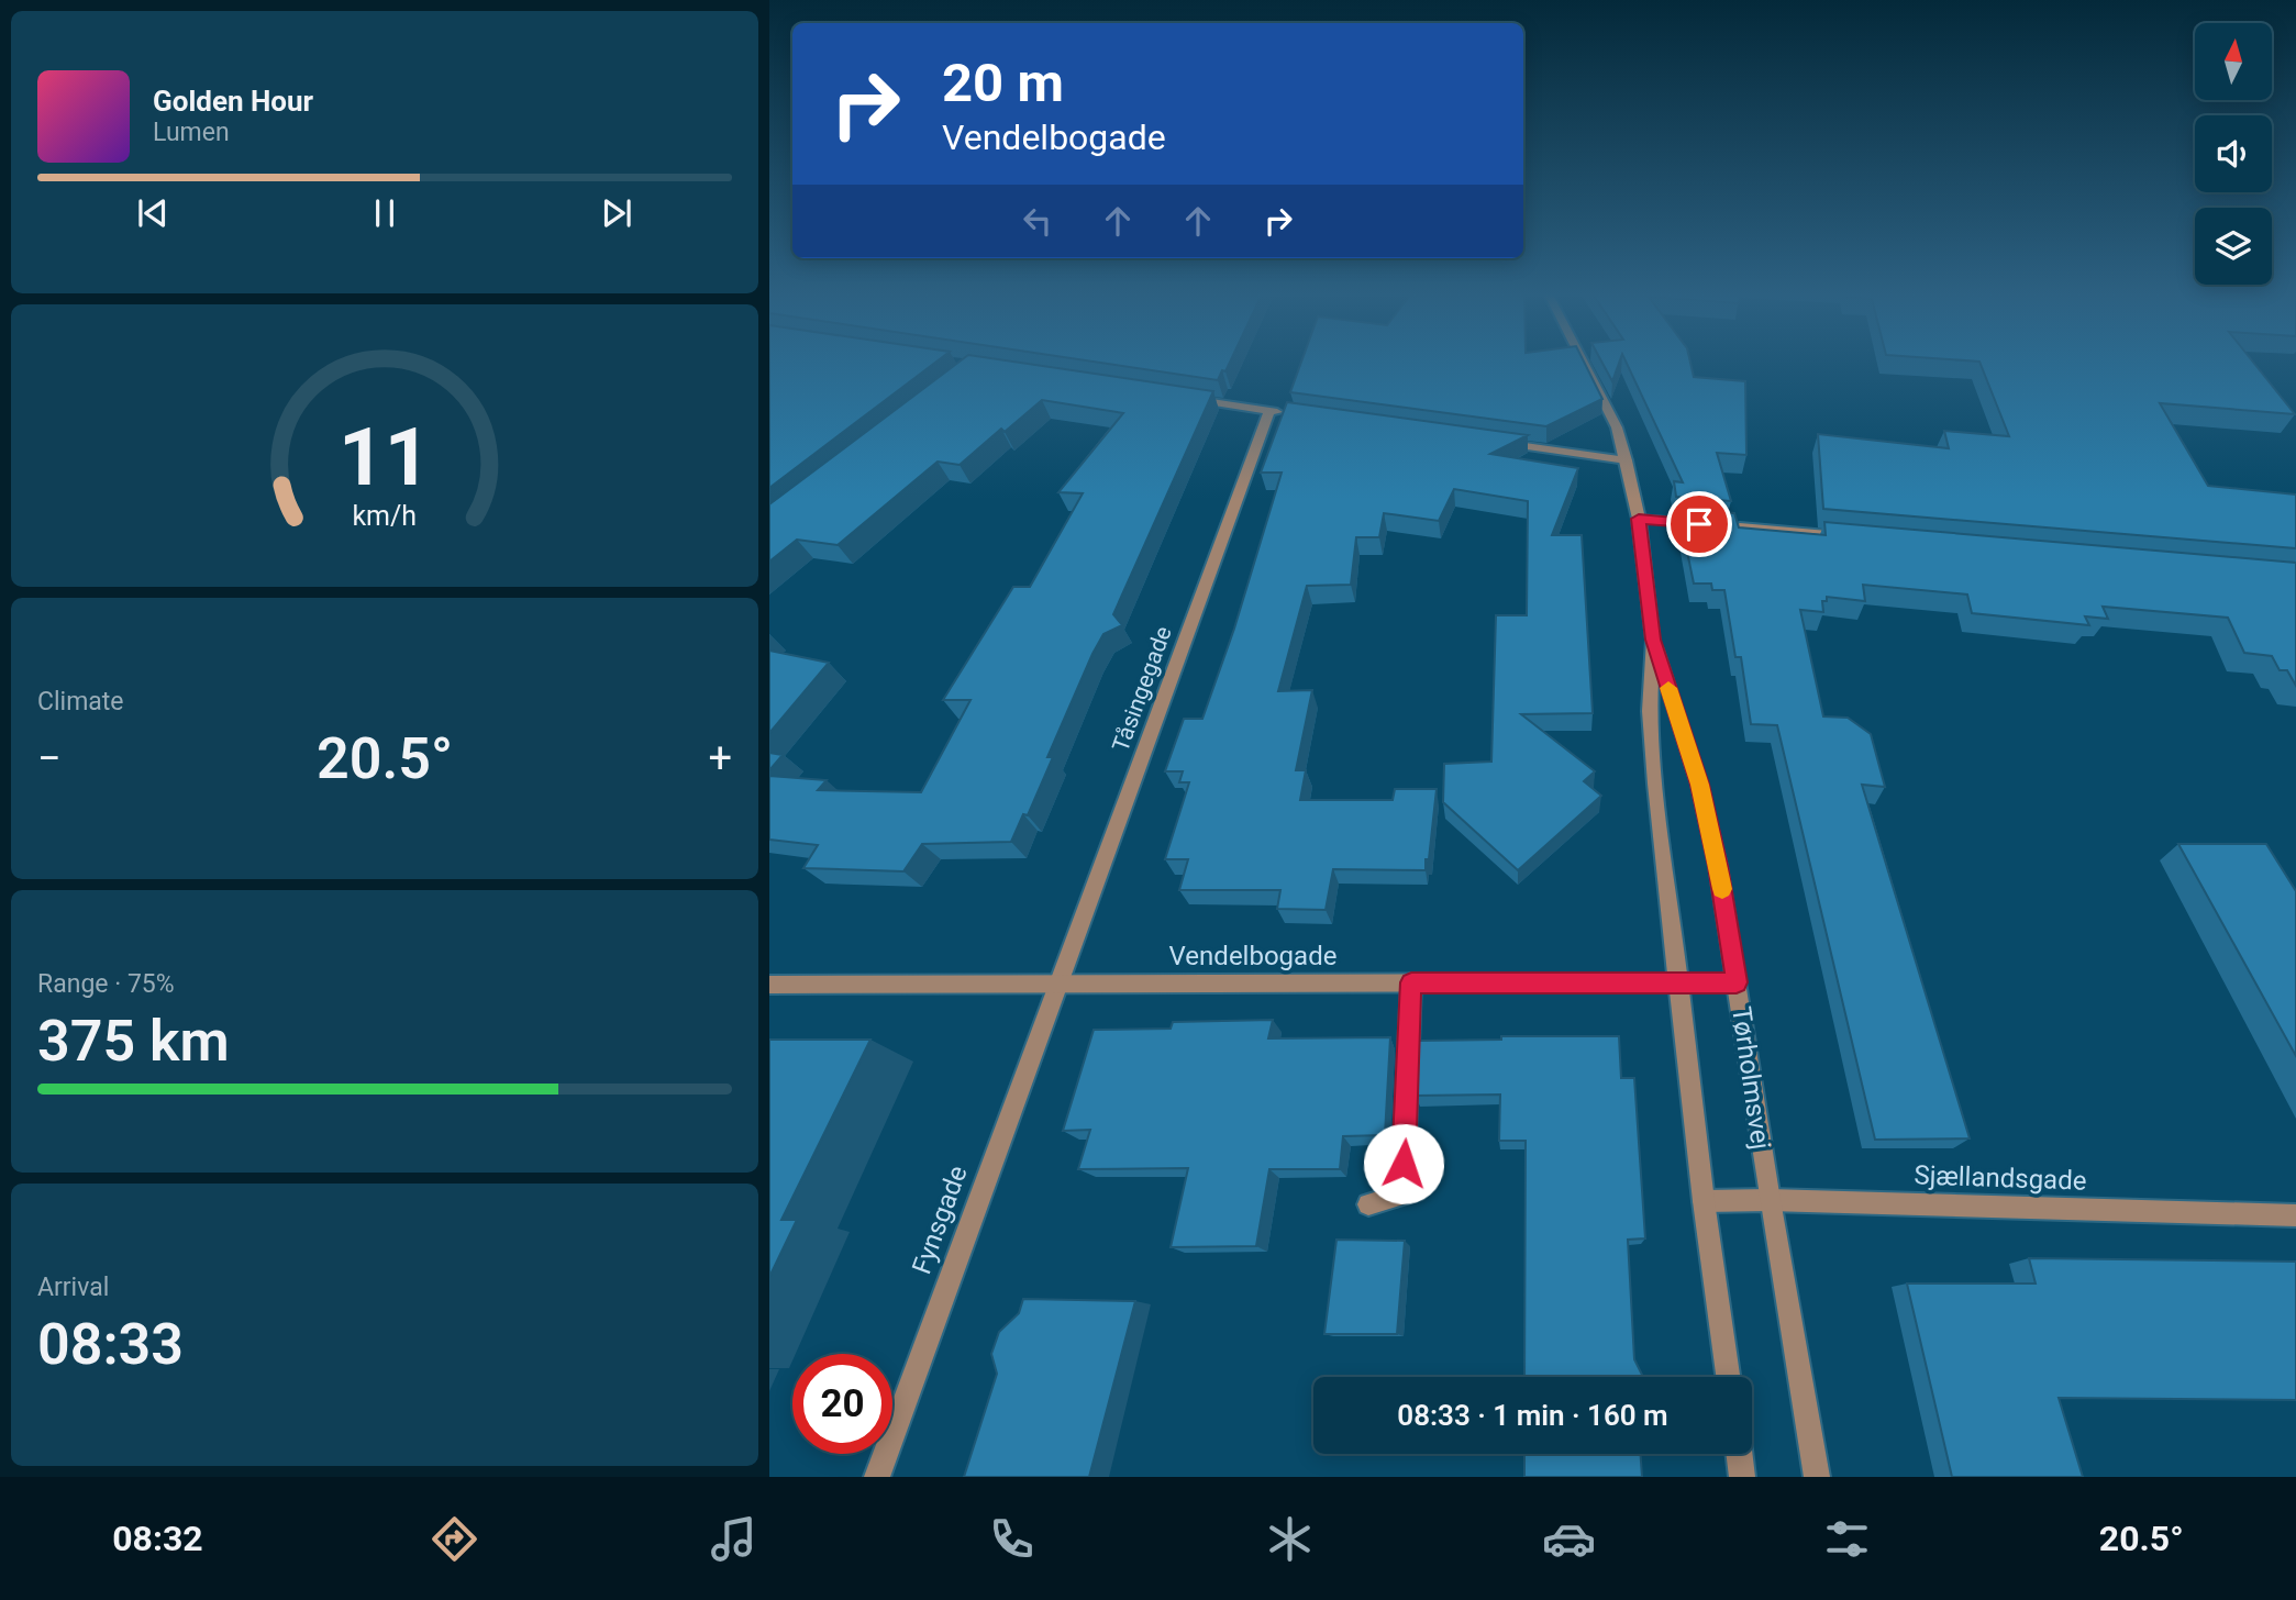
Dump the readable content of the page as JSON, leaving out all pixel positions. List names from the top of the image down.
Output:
{
  "streets": {
    "street": [
      "Tåsingegade",
      "Vendelbogade",
      "Tørholmsvej",
      "Sjællandsgade",
      "Fynsgade"
    ]
  },
  "crossings": [
    ["Tåsingegade", "Vendelbogade"],
    ["Tåsingegade", "Fynsgade"],
    ["Vendelbogade", "Tørholmsvej"],
    ["Vendelbogade", "Fynsgade"],
    ["Tørholmsvej", "Sjællandsgade"]
  ],
  "north": "top",
  "page": {
    "turn": ["20 m", "Vendelbogade"],
    "song": ["Golden Hour", "Lumen"],
    "tile": [
      "Climate",
      ["Range · 75%", "375 km"],
      ["Arrival", "08:33"]
    ],
    "heat": ["−", "20.5°", "+"],
    "limit": "20",
    "trip": "08:33 · 1 min · 160 m",
    "tabs": ["08:32", "20.5°"],
    "gauge": ["11", "km/h"]
  }
}
